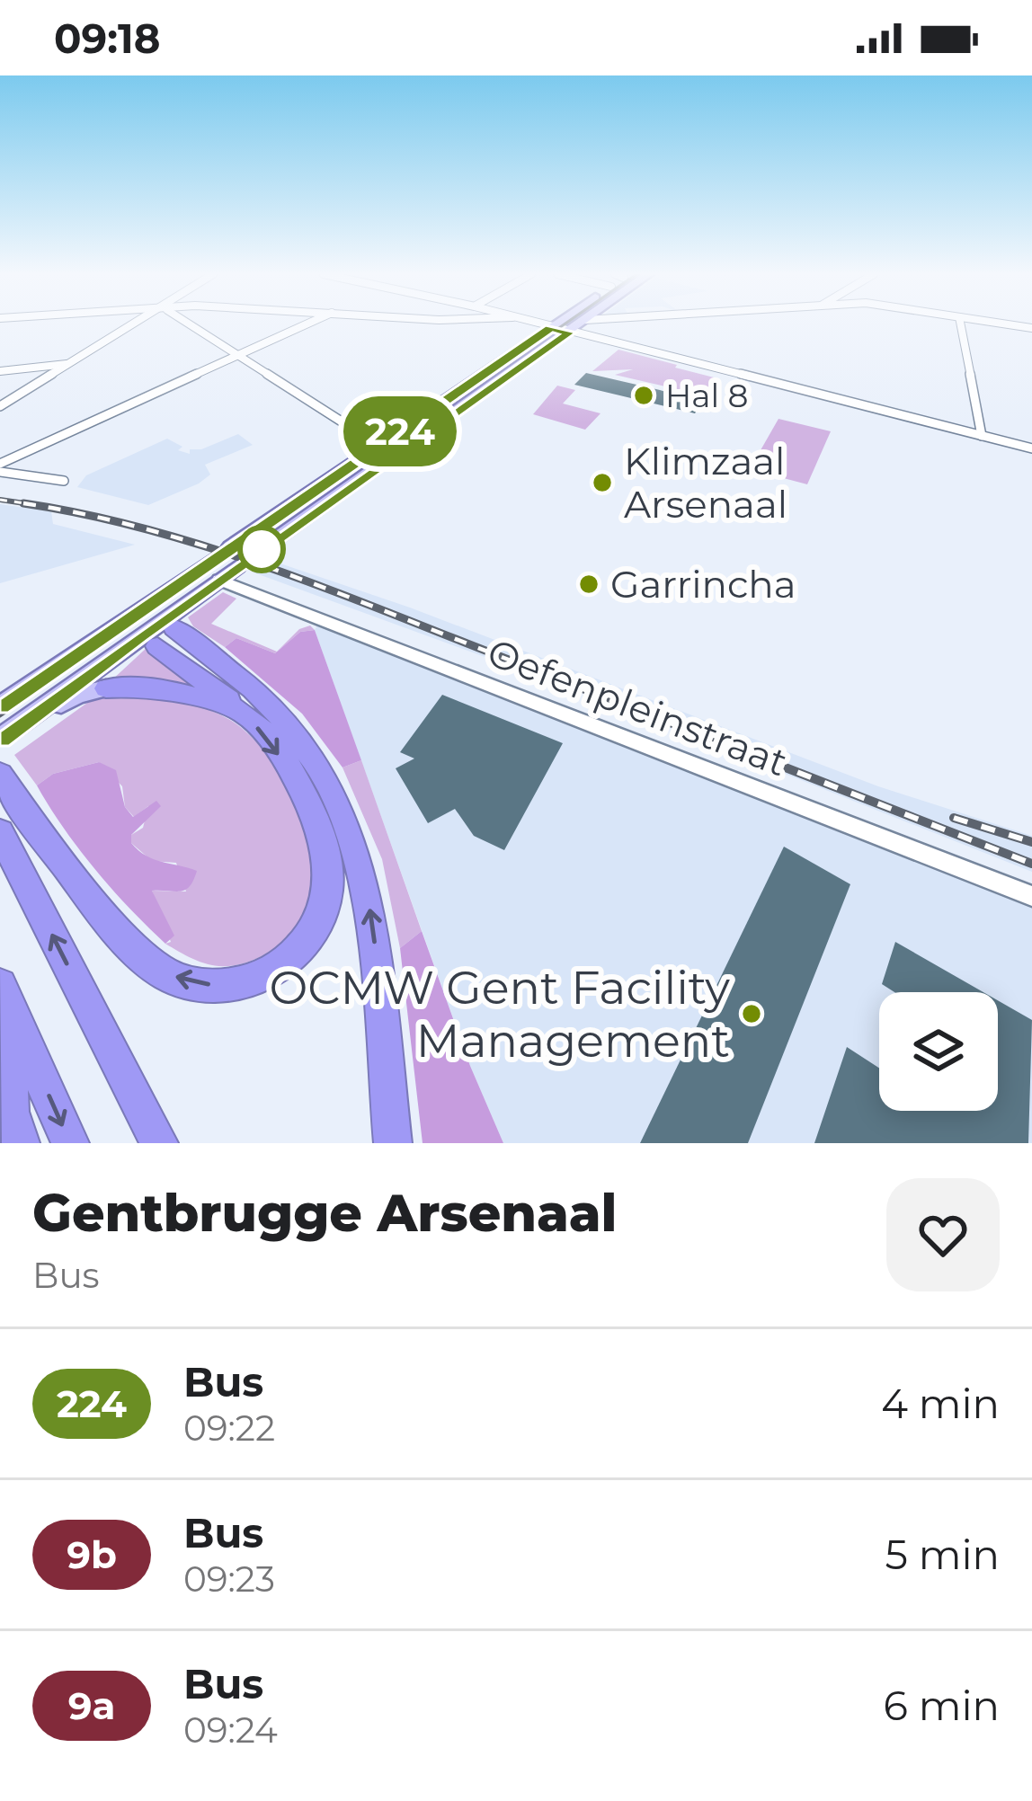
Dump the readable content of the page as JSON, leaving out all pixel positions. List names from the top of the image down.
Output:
{
  "streets": {
    "street": ["Oefenpleinstraat"]
  },
  "places": [
    "Hal 8",
    "Klimzaal Arsenaal",
    "Garrincha",
    "OCMW Gent Facility Management"
  ],
  "lines": ["bus line 224"],
  "page": {
    "status": "09:18",
    "on_map": "224",
    "heading": ["Gentbrugge Arsenaal", "Bus"],
    "list": [
      {
        "mark": "224",
        "name": "Bus",
        "note": "09:22",
        "value": "4 min"
      },
      {
        "mark": "9b",
        "name": "Bus",
        "note": "09:23",
        "value": "5 min"
      },
      {
        "mark": "9a",
        "name": "Bus",
        "note": "09:24",
        "value": "6 min"
      }
    ]
  }
}
